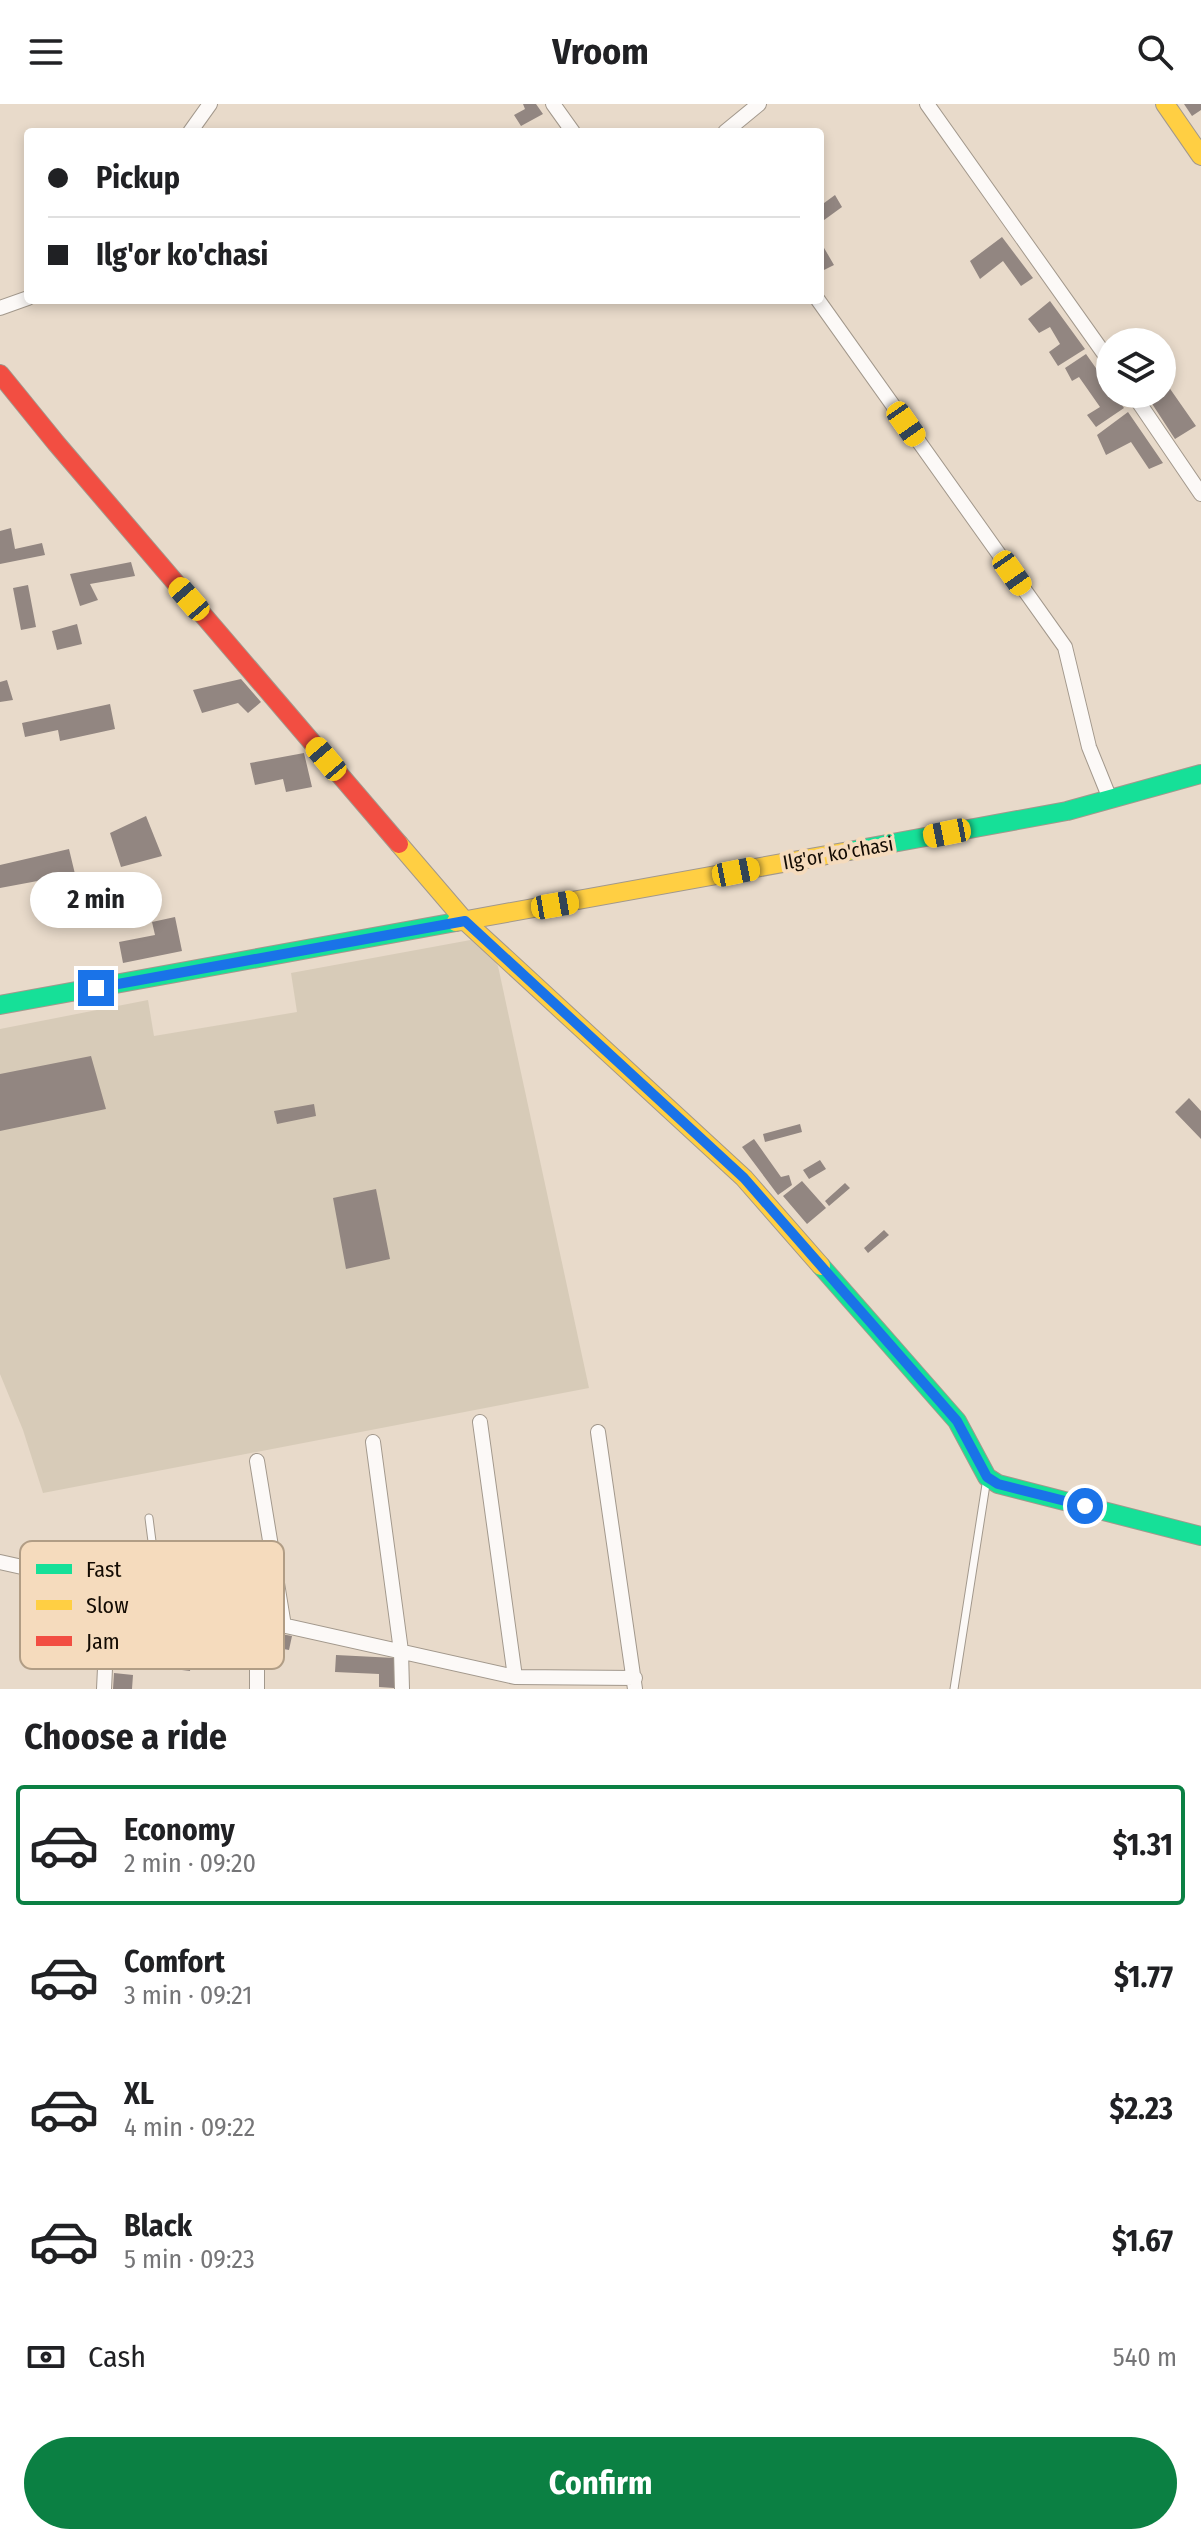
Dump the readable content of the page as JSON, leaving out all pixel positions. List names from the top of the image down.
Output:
{
  "streets": {
    "street": ["Ilg'or ko'chasi"]
  },
  "legend": ["Fast", "Slow", "Jam"],
  "page": {
    "header": "Vroom",
    "banner": ["Pickup", "Ilg'or ko'chasi"],
    "bubble": "2 min",
    "heading": "Choose a ride",
    "list": [
      {
        "name": "Economy",
        "note": "2 min · 09:20",
        "value": "$1.31"
      },
      {
        "name": "Comfort",
        "note": "3 min · 09:21",
        "value": "$1.77"
      },
      {
        "name": "XL",
        "note": "4 min · 09:22",
        "value": "$2.23"
      },
      {
        "name": "Black",
        "note": "5 min · 09:23",
        "value": "$1.67"
      }
    ],
    "pay": ["Cash", "540 m"],
    "buttons": "Confirm"
  }
}
